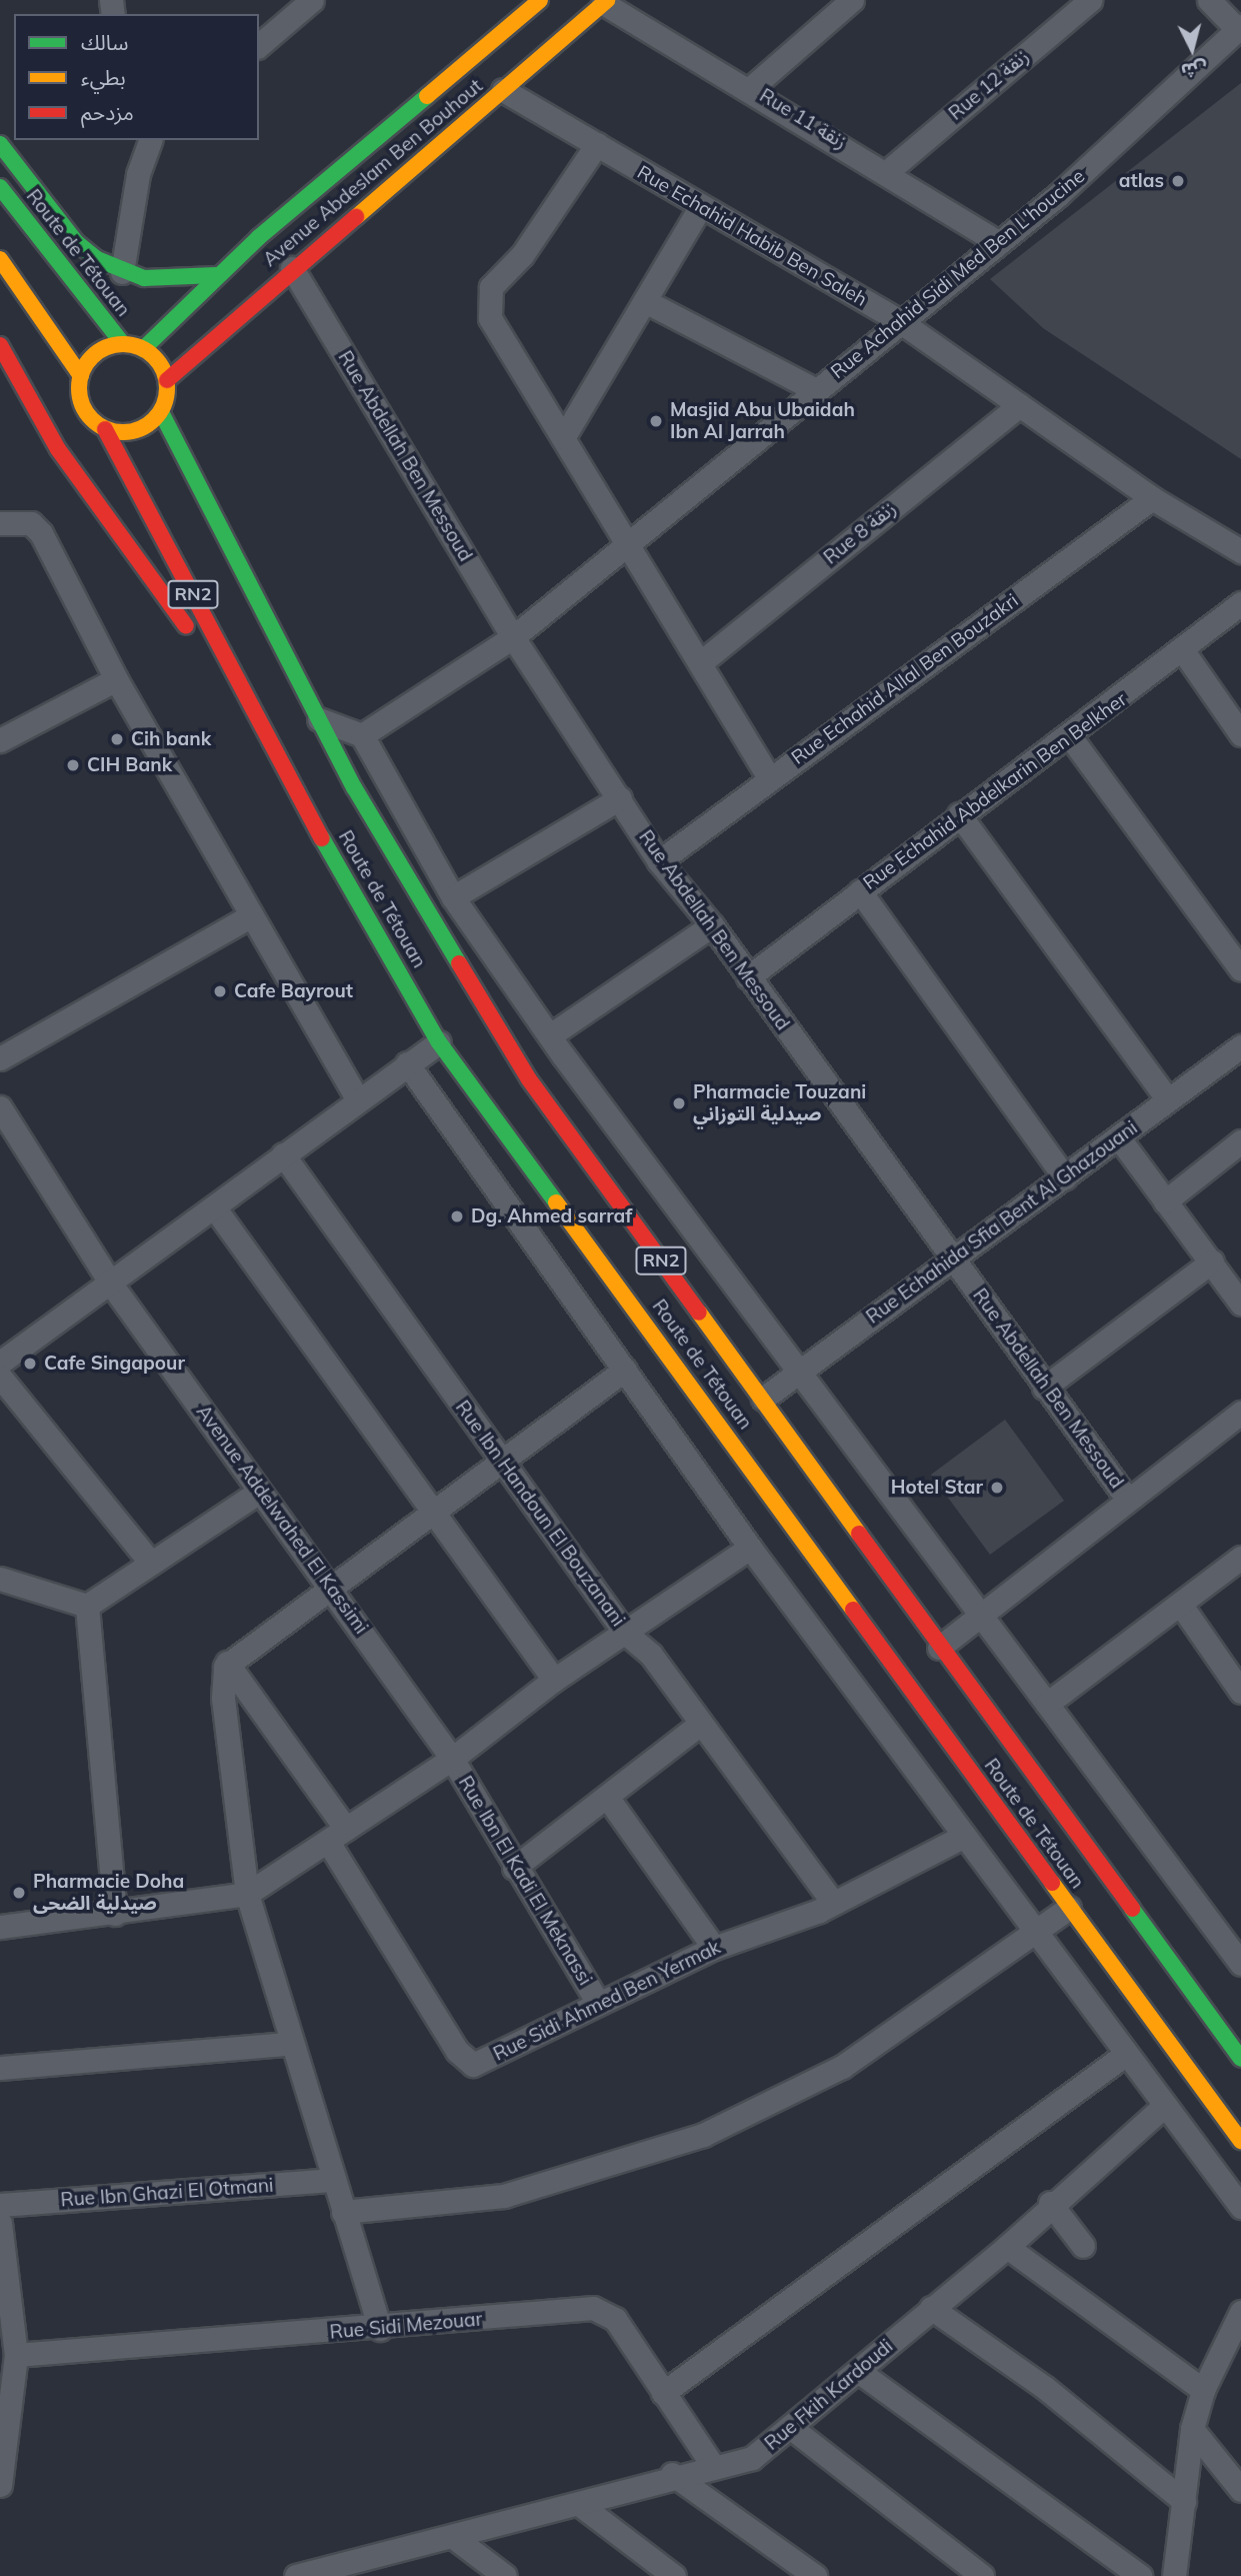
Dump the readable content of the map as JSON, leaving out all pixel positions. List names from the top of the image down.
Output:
{
  "streets": {
    "main road": ["Avenue Abdeslam Ben Bouhout", "Route de Tétouan", "RN2"],
    "street": [
      "Rue 12 زنقة",
      "Rue 11 زنقة",
      "Rue Echahid Habib Ben Saleh",
      "Rue Achahid Sidi Med Ben L'houcine",
      "Rue Abdellah Ben Messoud",
      "Rue 8 زنقة",
      "Rue Echahid Allal Ben Bouzakri",
      "Rue Echahid Abdelkarin Ben Belkher",
      "Rue Echahida Sfia Bent Al Ghazouani",
      "Rue Ibn Handoun El Bouzanani",
      "Avenue Addelwahed El Kassimi",
      "Rue Ibn El Kadi El Meknassi",
      "Rue Sidi Ahmed Ben Yermak",
      "Rue Ibn Ghazi El Otmani",
      "Rue Sidi Mezouar",
      "Rue Fkih Kardoudi"
    ]
  },
  "crossings": [
    ["Rue 12 زنقة", "Rue 11 زنقة"],
    ["Rue 11 زنقة", "Avenue Abdeslam Ben Bouhout"],
    ["Rue 11 زنقة", "Rue Achahid Sidi Med Ben L'houcine"],
    ["Avenue Abdeslam Ben Bouhout", "Rue Echahid Habib Ben Saleh"],
    ["Avenue Abdeslam Ben Bouhout", "Route de Tétouan"],
    ["Avenue Abdeslam Ben Bouhout", "Rue Abdellah Ben Messoud"],
    ["Rue Echahid Habib Ben Saleh", "Rue Achahid Sidi Med Ben L'houcine"],
    ["Rue Echahid Habib Ben Saleh", "Rue 8 زنقة"],
    ["Rue Echahid Habib Ben Saleh", "Rue Echahid Allal Ben Bouzakri"],
    ["Route de Tétouan", "Rue Echahida Sfia Bent Al Ghazouani"],
    ["Rue Achahid Sidi Med Ben L'houcine", "Rue Abdellah Ben Messoud"],
    ["Rue Abdellah Ben Messoud", "Rue Echahid Allal Ben Bouzakri"],
    ["Rue Abdellah Ben Messoud", "Rue Echahid Abdelkarin Ben Belkher"],
    ["Rue Abdellah Ben Messoud", "Rue Echahida Sfia Bent Al Ghazouani"],
    ["Rue Ibn Handoun El Bouzanani", "Rue Ibn El Kadi El Meknassi"],
    ["Rue Ibn Handoun El Bouzanani", "Rue Sidi Ahmed Ben Yermak"],
    ["Avenue Addelwahed El Kassimi", "Rue Ibn El Kadi El Meknassi"],
    ["Rue Ibn El Kadi El Meknassi", "Rue Sidi Ahmed Ben Yermak"],
    ["Rue Sidi Mezouar", "Rue Fkih Kardoudi"]
  ],
  "places": [
    "atlas",
    "Masjid Abu Ubaidah Ibn Al Jarrah",
    "Cih bank",
    "CIH Bank",
    "Cafe Bayrout",
    "Pharmacie Touzani صيدلية التوزاني",
    "Dg. Ahmed sarraf",
    "Cafe Singapour",
    "Hotel Star",
    "Pharmacie Doha صيدلية الضحى"
  ],
  "legend": ["سالك", "بطيء", "مزدحم"],
  "north": "bottom"
}
